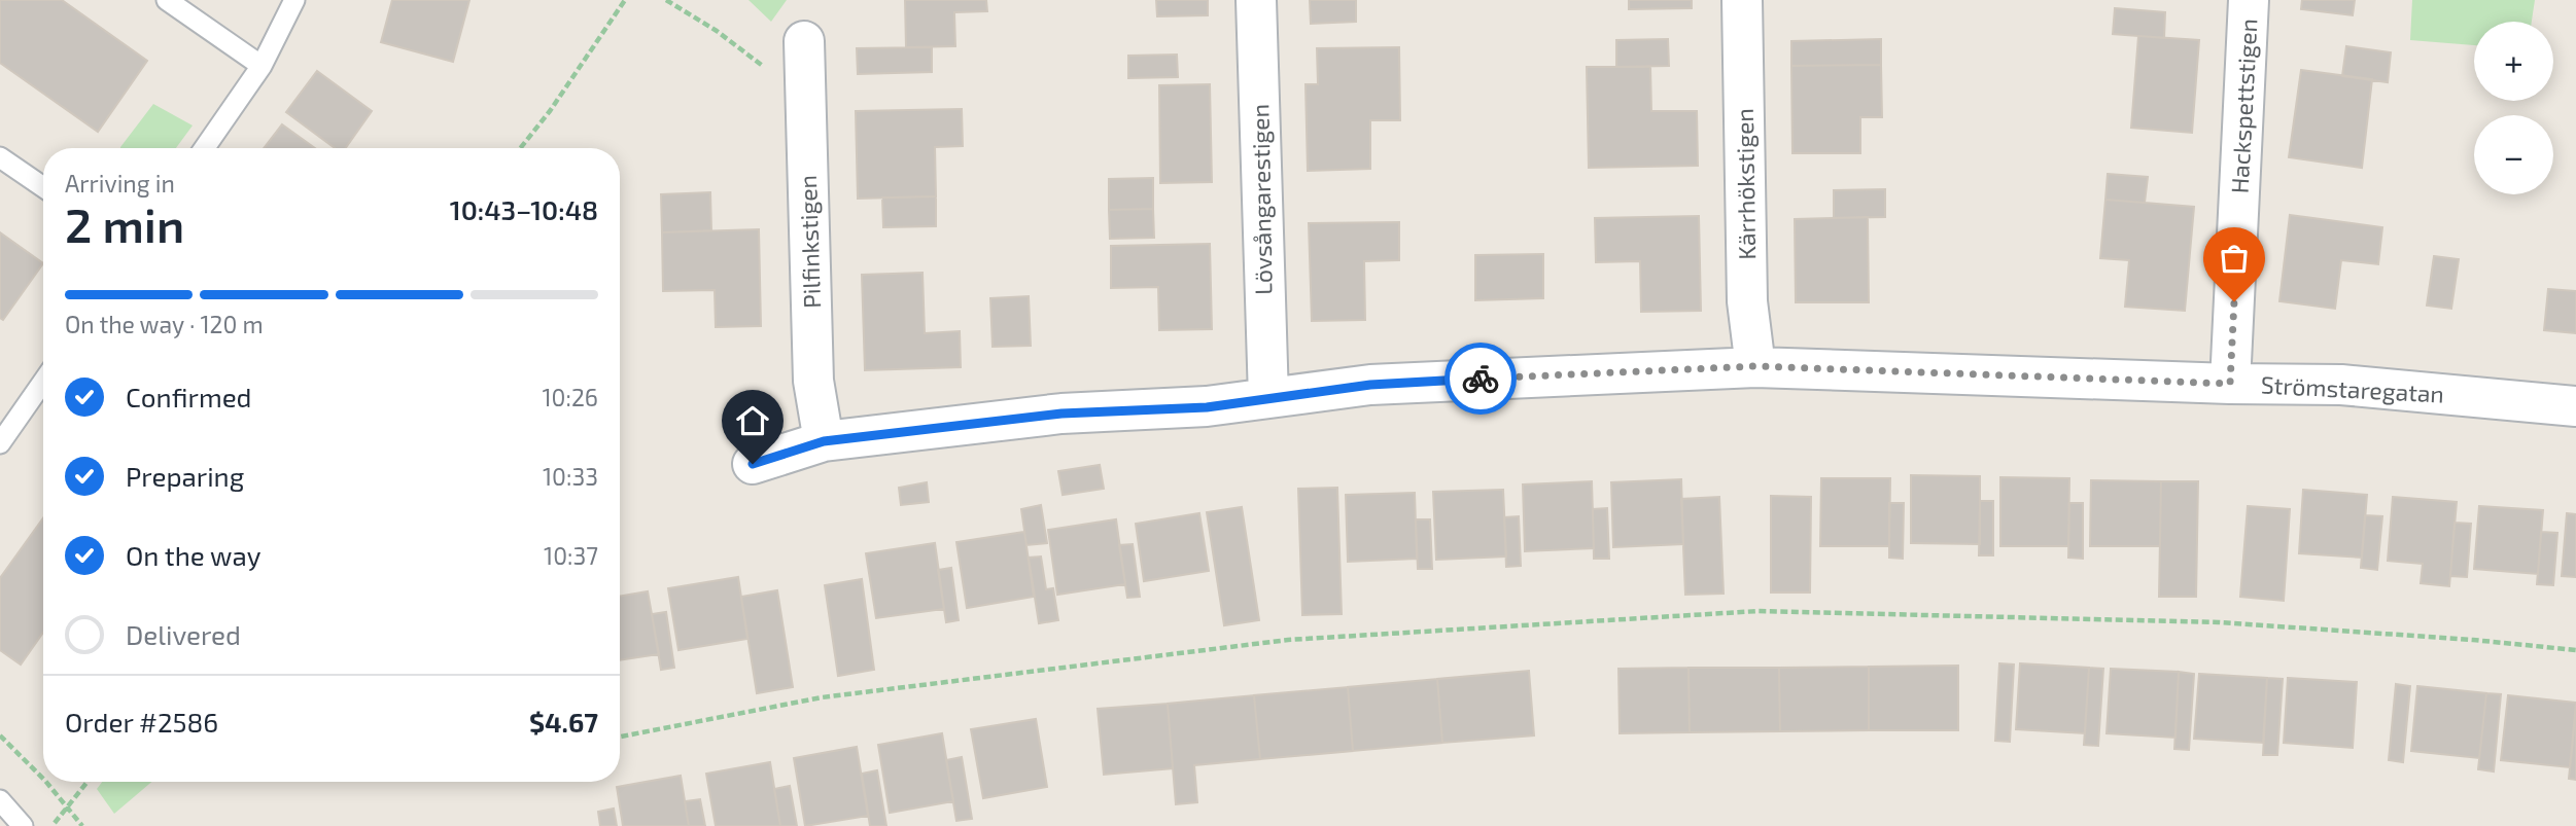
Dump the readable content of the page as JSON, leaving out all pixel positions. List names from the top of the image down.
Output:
{
  "streets": {
    "street": [
      "Hackspettstigen",
      "Kärrhökstigen",
      "Lövsångarestigen",
      "Pilfinkstigen",
      "Strömstaregatan"
    ]
  },
  "crossings": [
    ["Hackspettstigen", "Strömstaregatan"],
    ["Kärrhökstigen", "Strömstaregatan"],
    ["Lövsångarestigen", "Strömstaregatan"],
    ["Pilfinkstigen", "Strömstaregatan"]
  ],
  "page": {
    "map_buttons": ["+", "−"],
    "heading": ["2 min", "Arriving in", "10:43–10:48"],
    "panel": ["Order #2586", "$4.67"],
    "bar": "On the way · 120 m",
    "list": [
      ["Confirmed", "10:26"],
      ["Preparing", "10:33"],
      ["On the way", "10:37"],
      "Delivered"
    ]
  }
}
